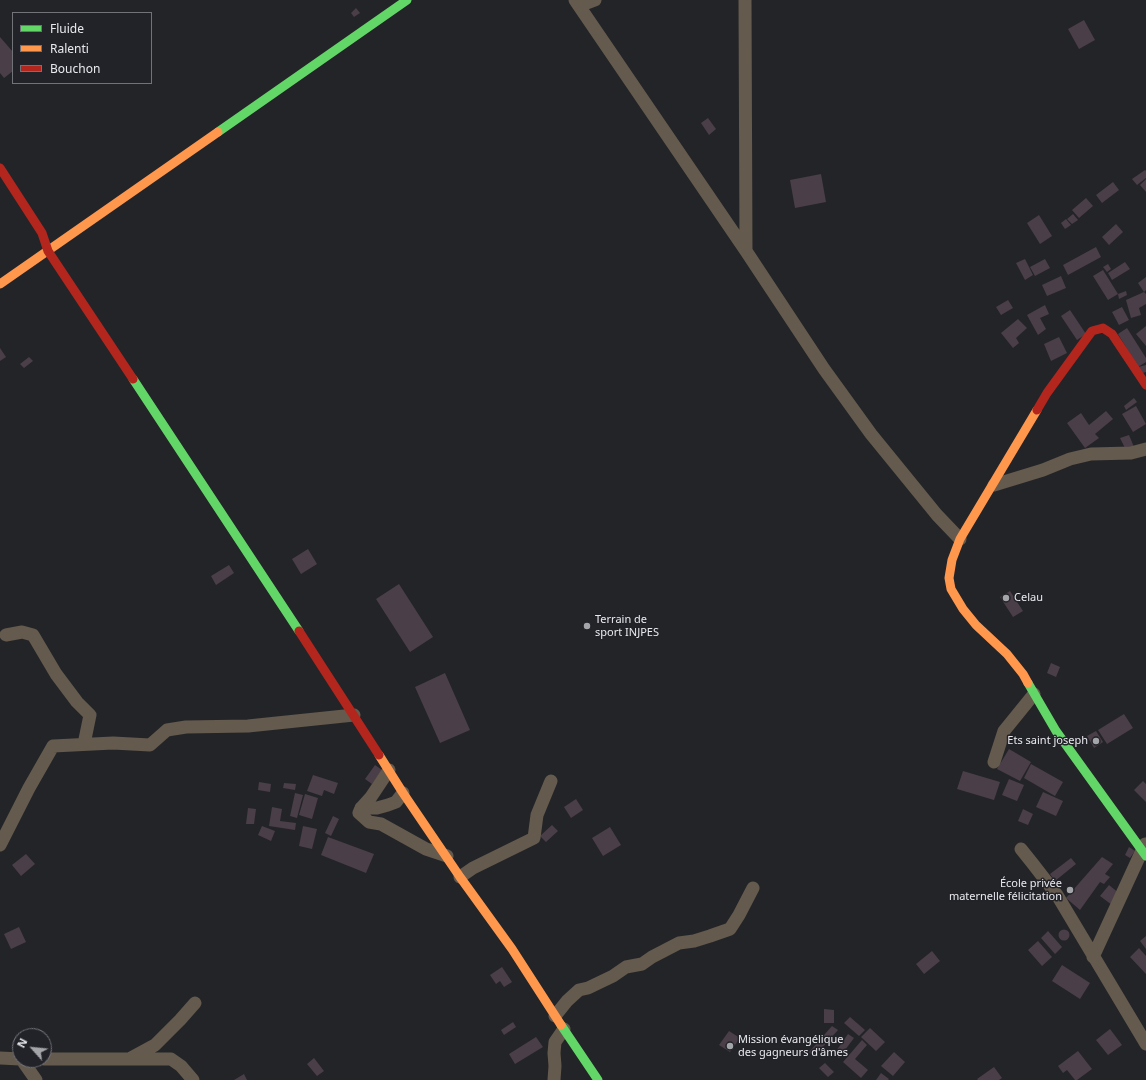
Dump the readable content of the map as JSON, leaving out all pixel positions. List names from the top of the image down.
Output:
{
  "places": [
    "Celau",
    "Terrain de sport INJPES",
    "Ets saint joseph",
    "École privée maternelle félicitation",
    "Mission évangélique des gagneurs d'âmes"
  ],
  "legend": ["Fluide", "Ralenti", "Bouchon"],
  "north": "top left"
}
